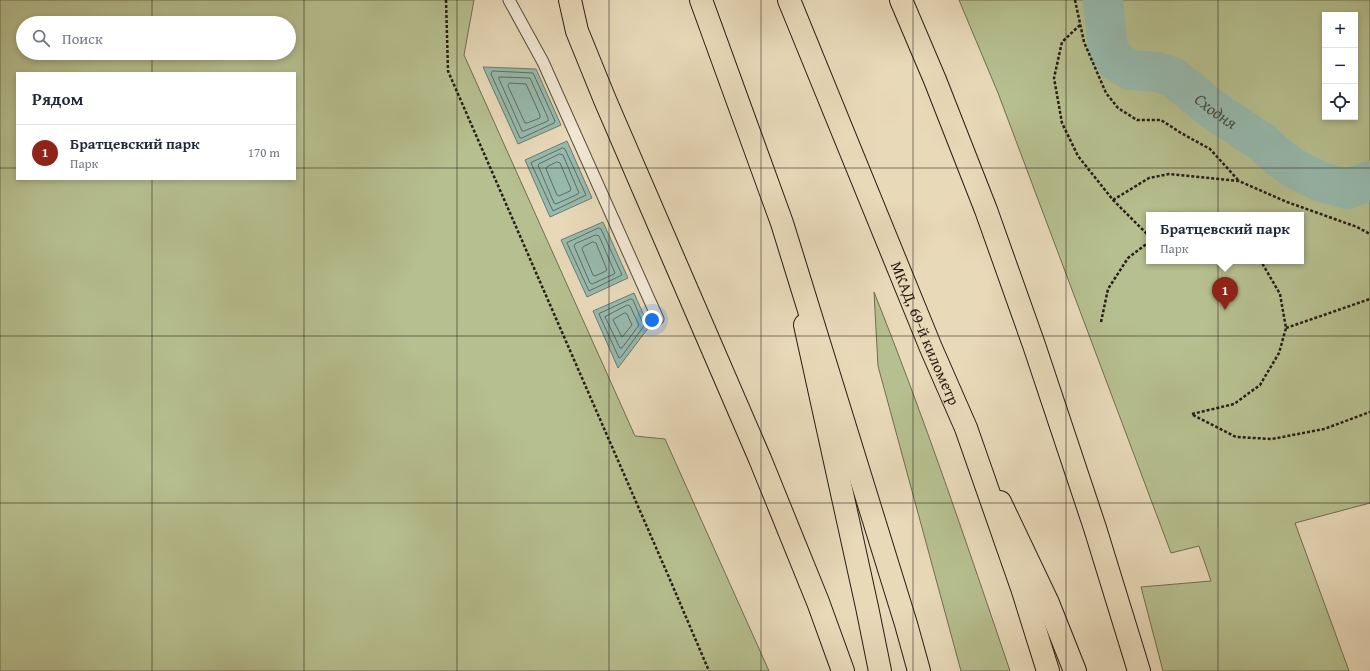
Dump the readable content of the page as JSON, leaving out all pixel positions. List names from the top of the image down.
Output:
{
  "streets": {
    "main road": ["МКАД, 69-й километр"]
  },
  "water": ["Сходня"],
  "page": {
    "map_buttons": ["+", "−"],
    "search": "Поиск",
    "heading": "Рядом",
    "list": [
      {
        "mark": "1",
        "name": "Братцевский парк",
        "note": "Парк",
        "value": "170 m"
      }
    ],
    "popup": ["Братцевский парк", "Парк"],
    "pins": "1"
  }
}
